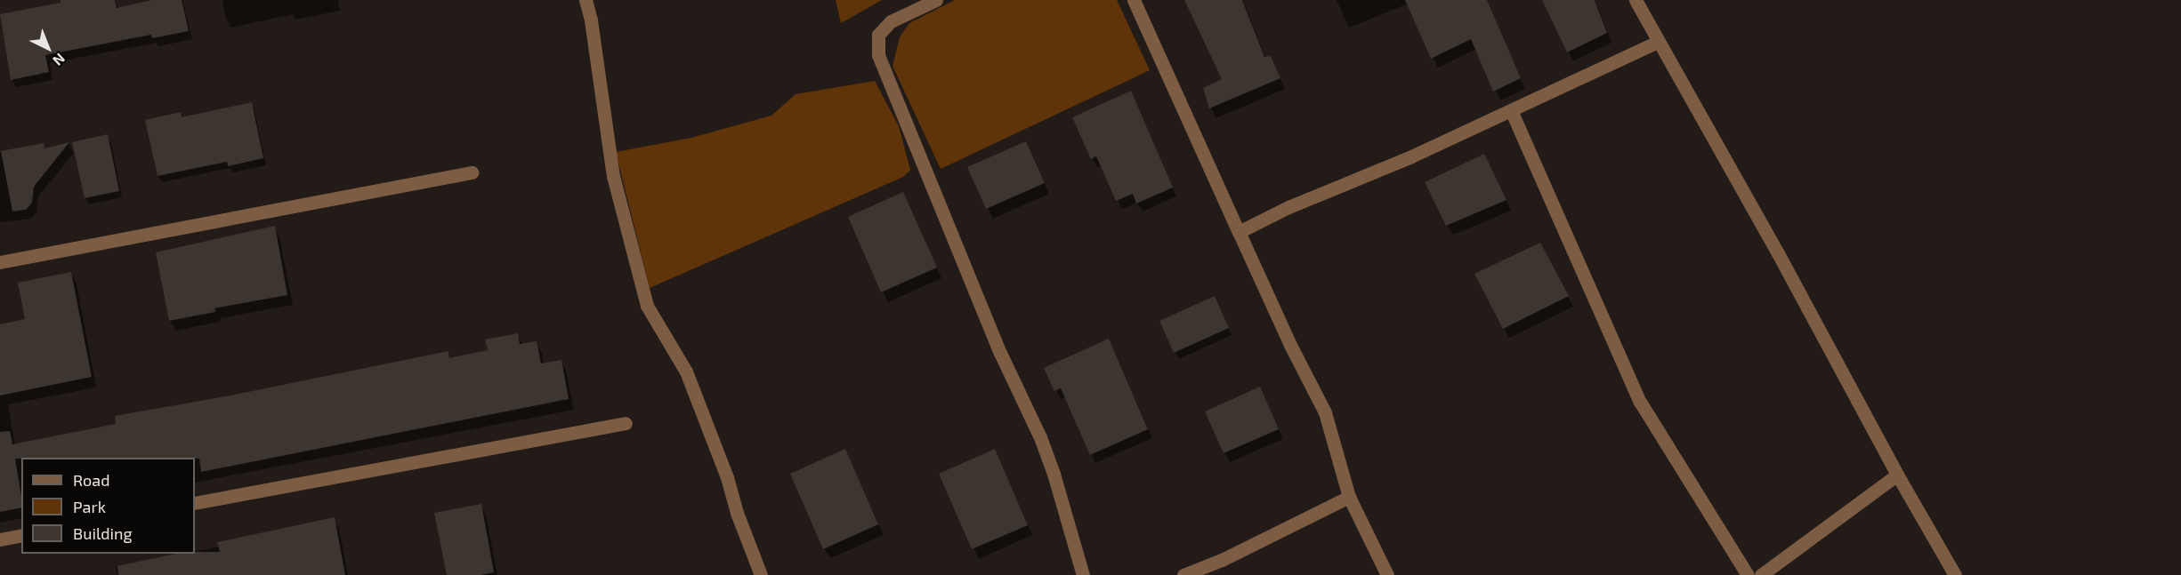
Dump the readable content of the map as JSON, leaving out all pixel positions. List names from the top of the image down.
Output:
{
  "legend": ["Road", "Park", "Building"],
  "north": "bottom right"
}
